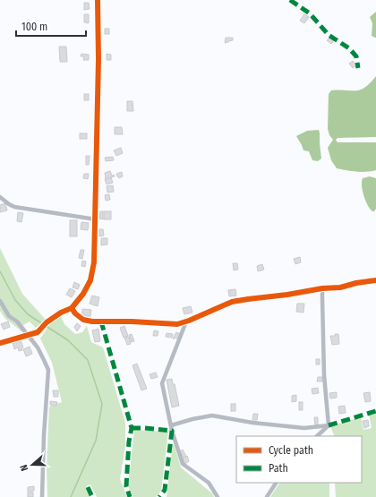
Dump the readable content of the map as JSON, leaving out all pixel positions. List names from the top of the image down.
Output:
{
  "legend": ["Cycle path", "Path"],
  "scale_bar": "100 m",
  "north": "left"
}
